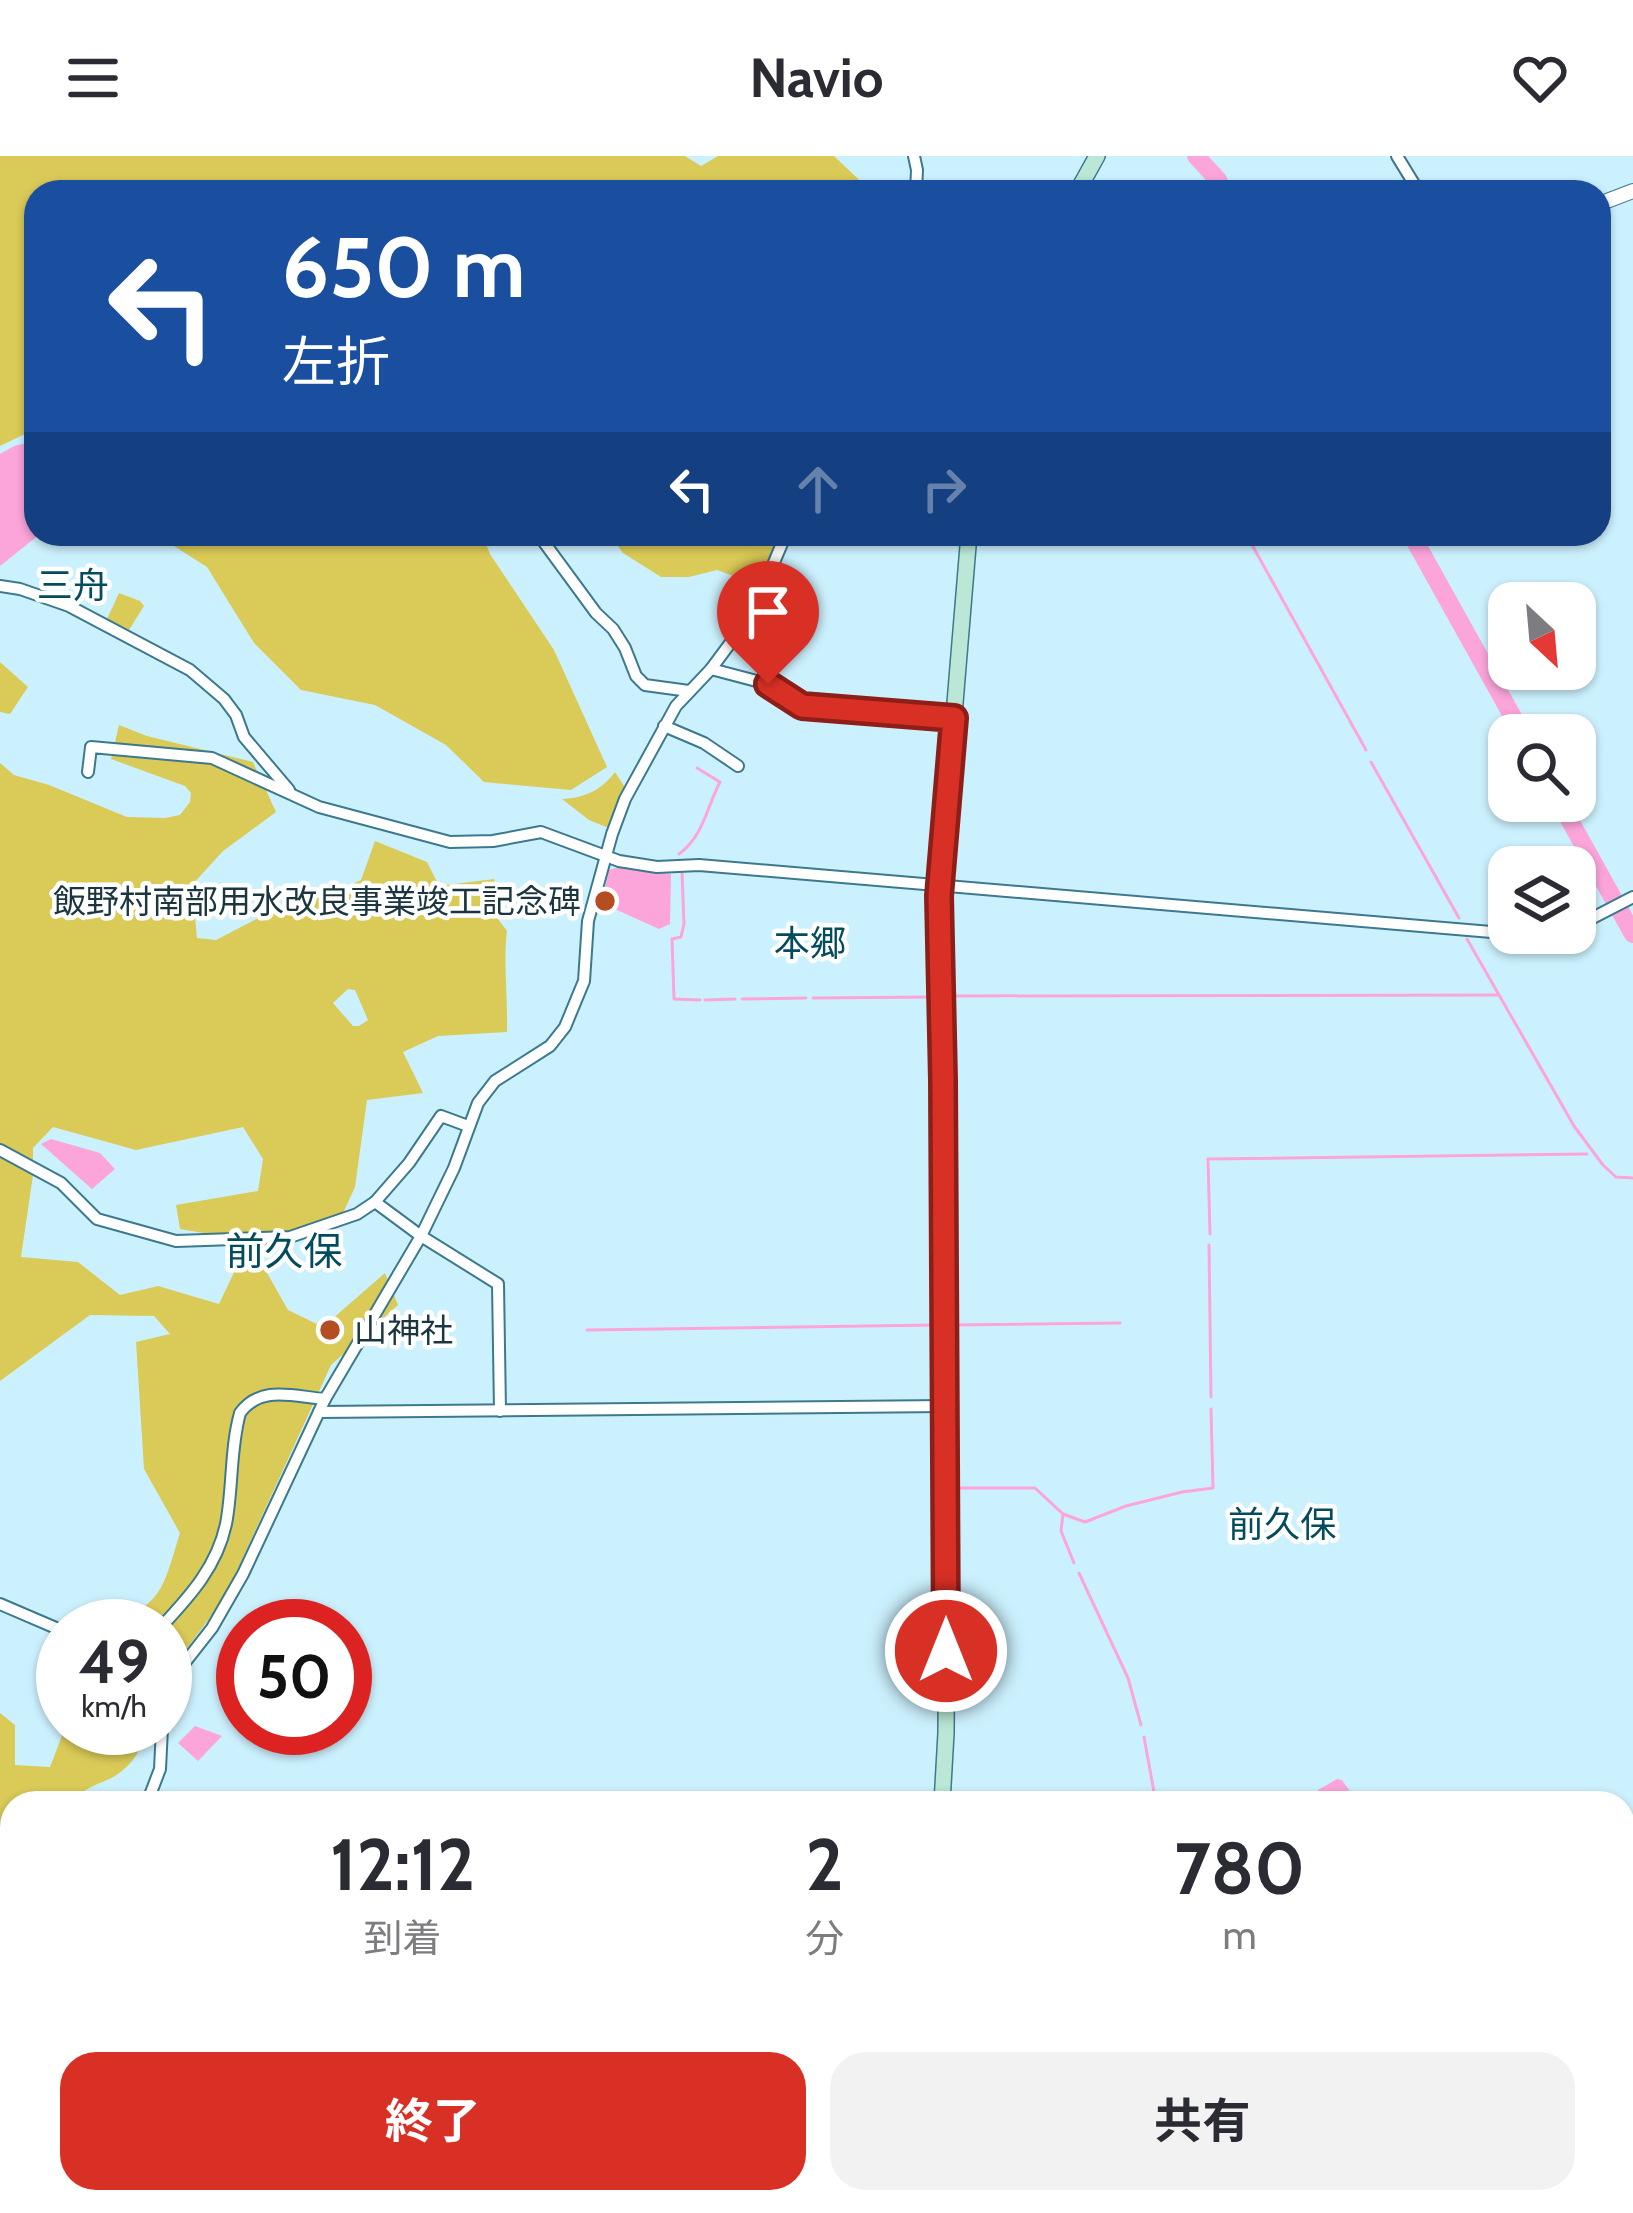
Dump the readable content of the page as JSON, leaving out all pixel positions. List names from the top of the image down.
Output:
{
  "districts": [
    "三舟",
    "本郷",
    "前久保",
    "前久保"
  ],
  "places": ["飯野村南部用水改良事業竣工記念碑", "山神社"],
  "north": "bottom right",
  "page": {
    "header": "Navio",
    "turn": ["650 m", "左折"],
    "speed": "49 km/h",
    "limit": "50",
    "eta": [
      "12:12",
      "到着",
      "2",
      "分",
      "780",
      "m"
    ],
    "buttons": ["終了", "共有"]
  }
}
